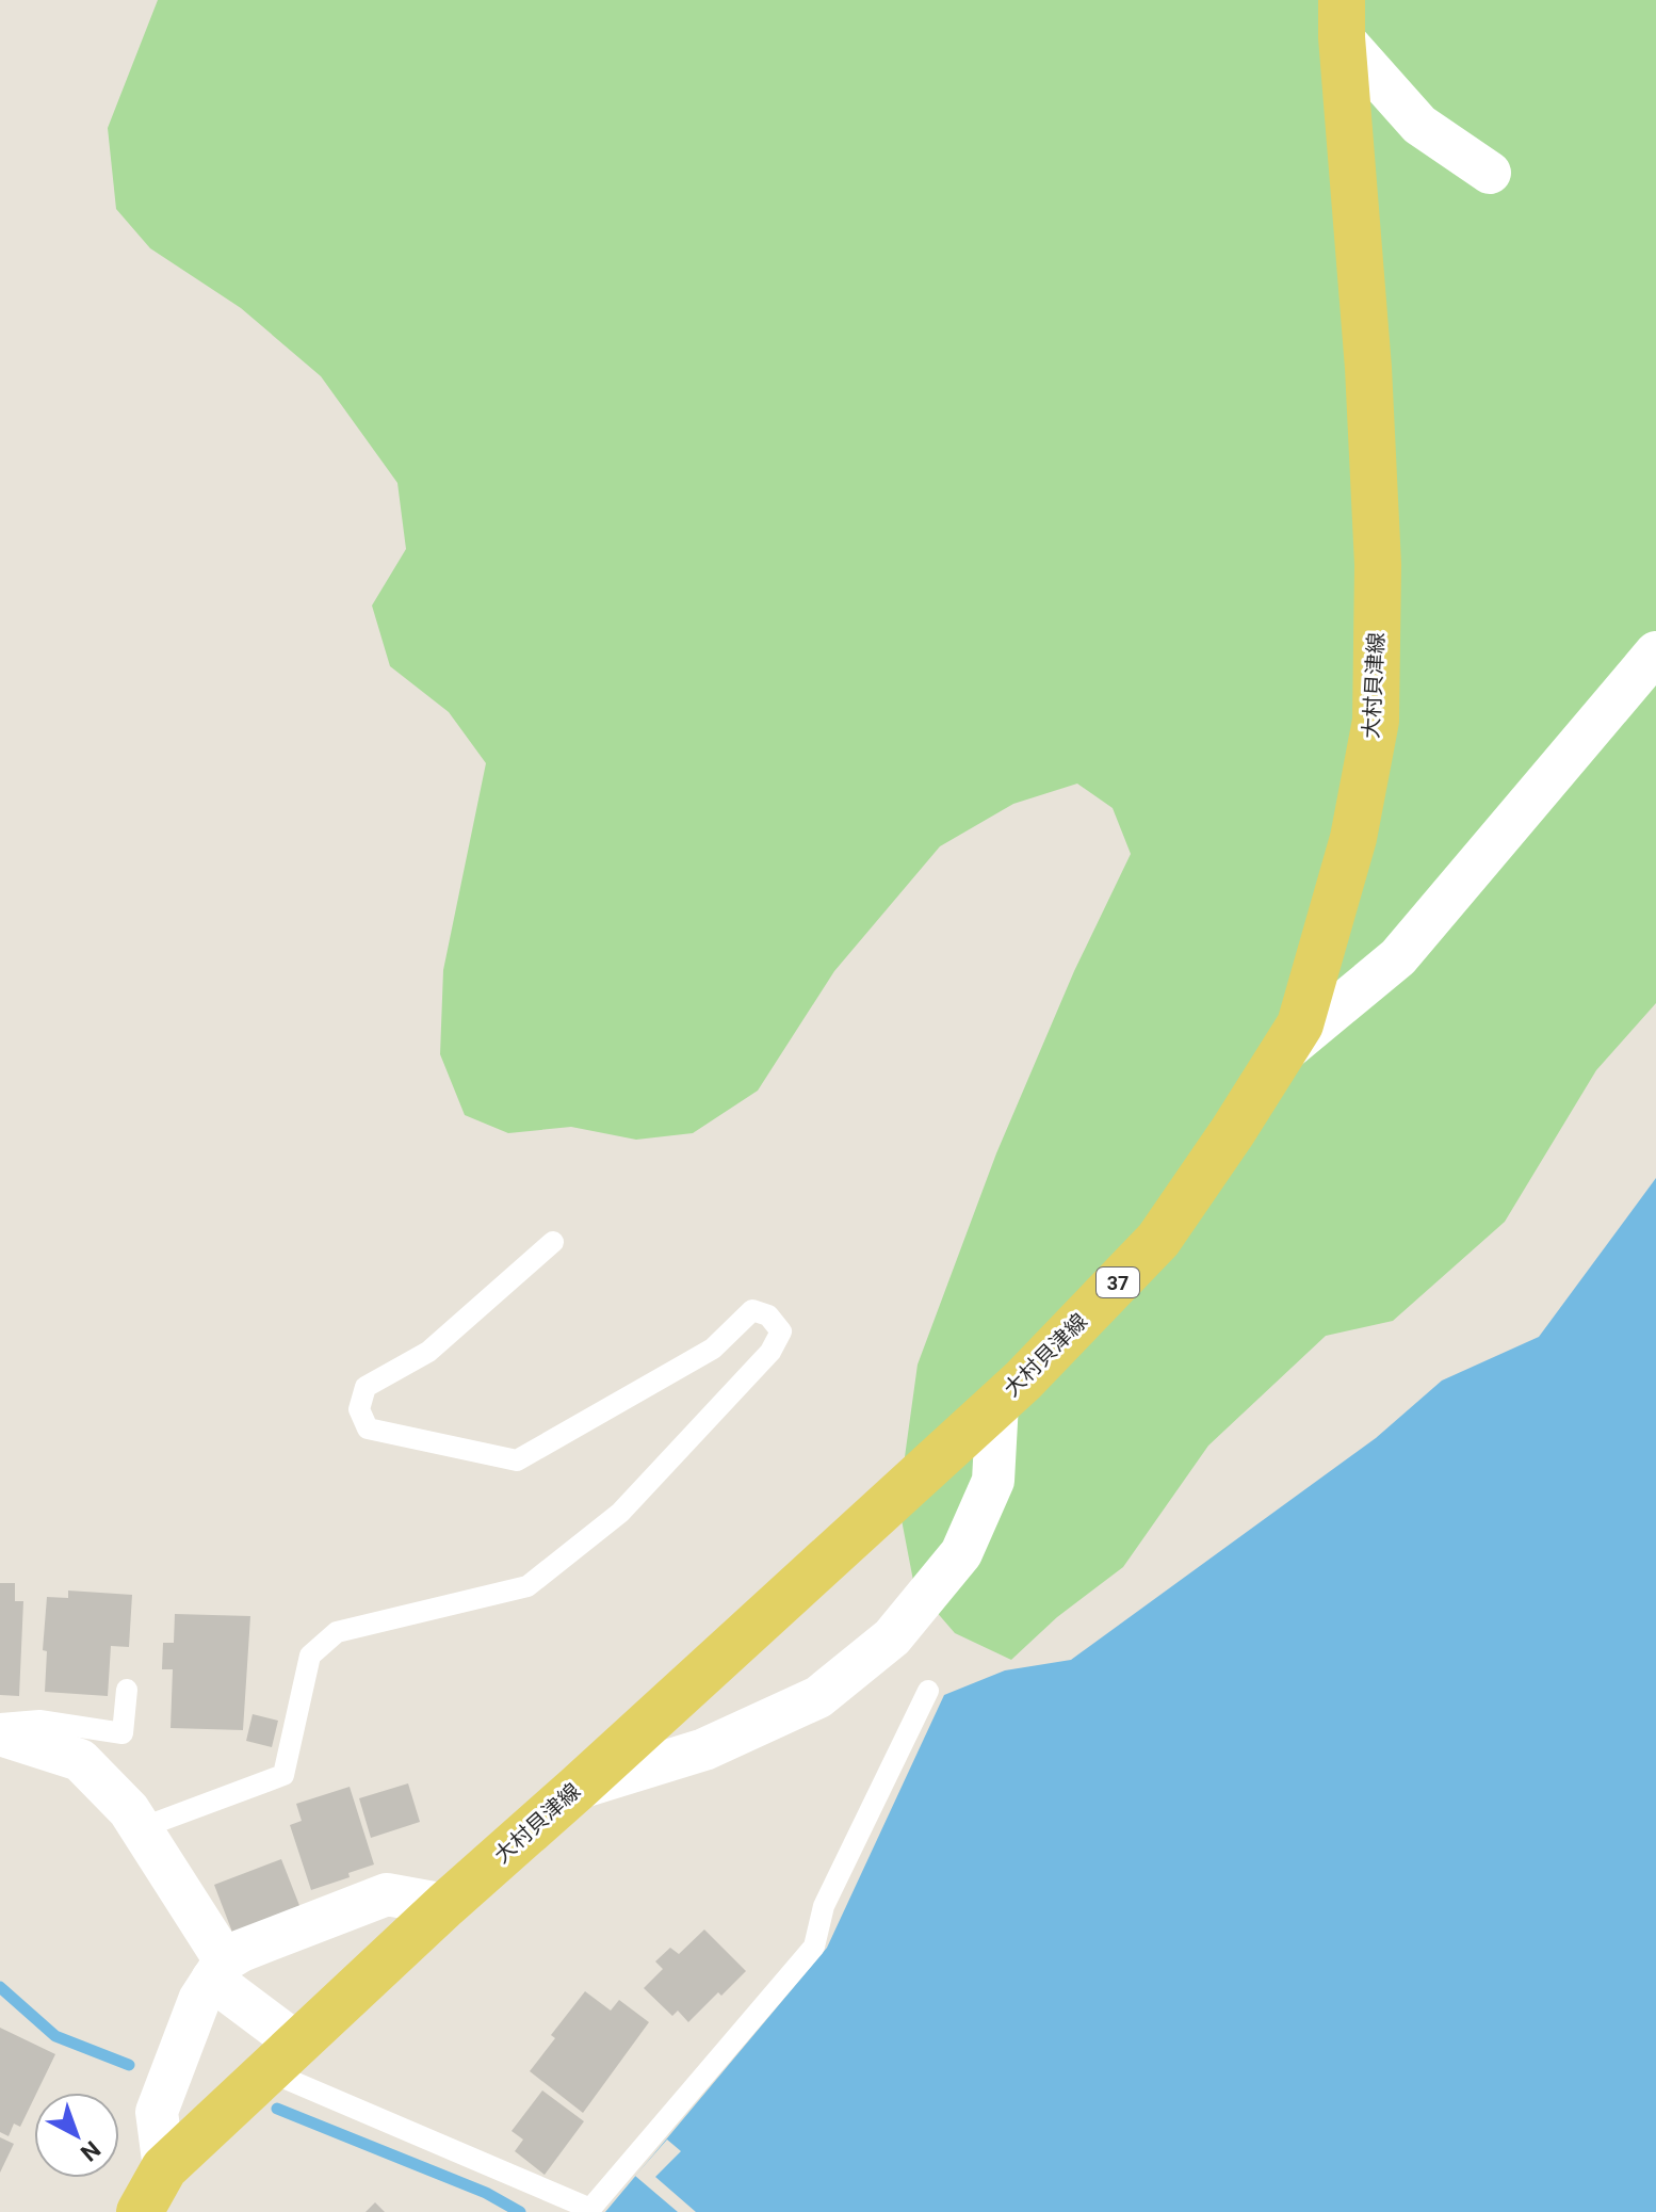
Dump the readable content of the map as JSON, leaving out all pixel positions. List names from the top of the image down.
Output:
{
  "streets": {
    "main road": ["大村貝津線", "37"]
  },
  "north": "bottom right"
}
